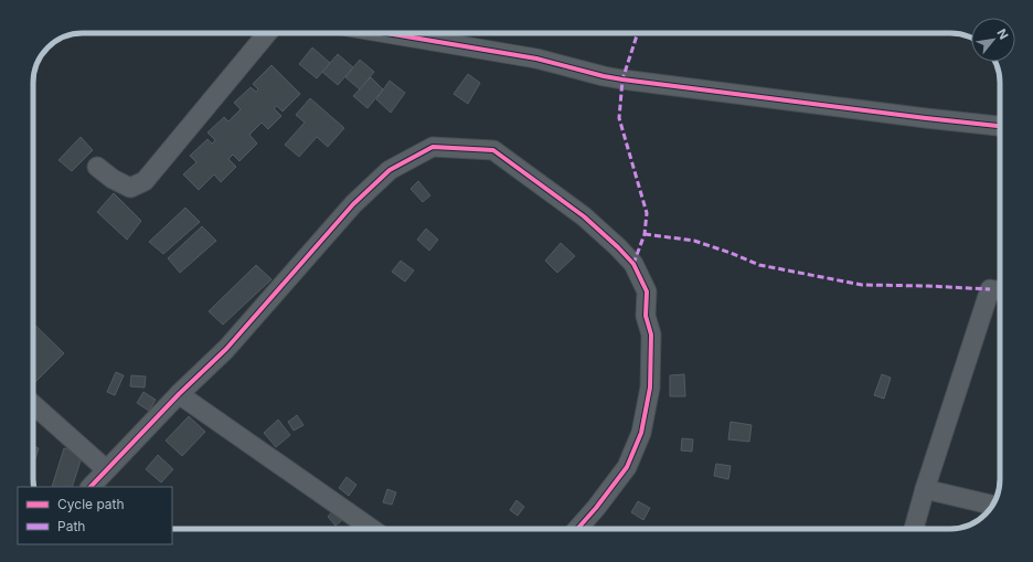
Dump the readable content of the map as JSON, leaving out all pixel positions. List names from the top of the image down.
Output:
{
  "legend": ["Cycle path", "Path"],
  "north": "top right"
}
